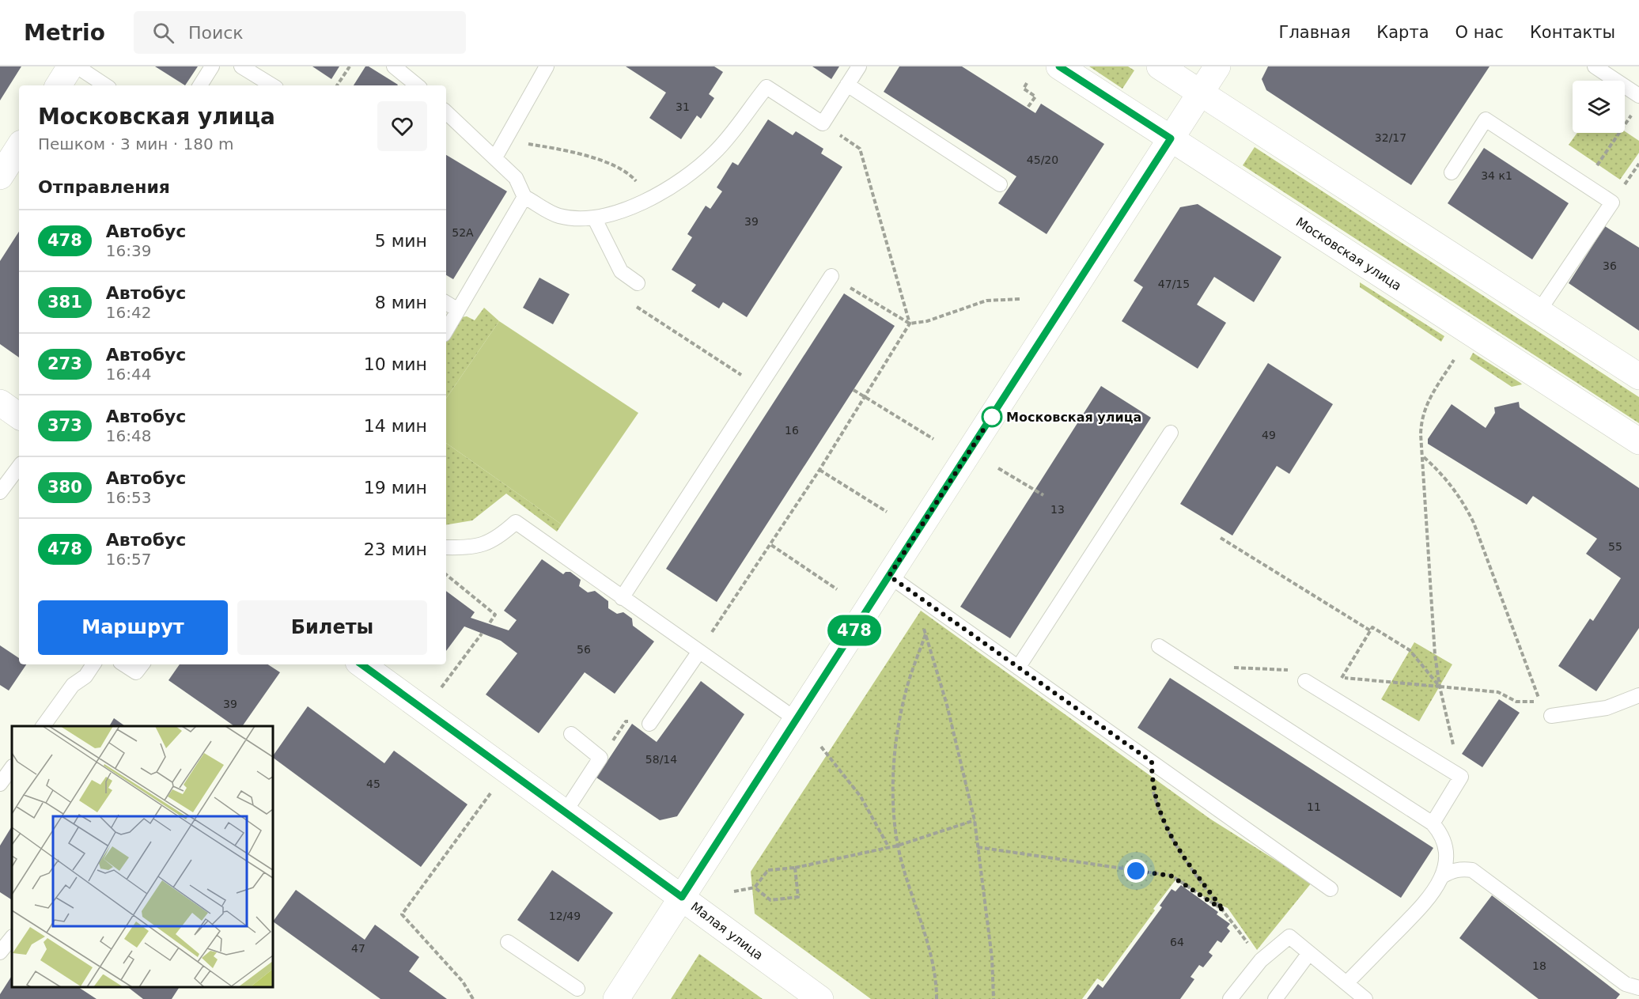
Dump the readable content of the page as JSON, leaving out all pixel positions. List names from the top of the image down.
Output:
{
  "streets": {
    "main road": ["Московская улица", "Малая улица"]
  },
  "places": ["Московская улица"],
  "lines": ["bus line 478"],
  "house_numbers": [
    "31",
    "32/17",
    "45/20",
    "34 к1",
    "39",
    "52А",
    "36",
    "47/15",
    "16",
    "49",
    "13",
    "55",
    "56",
    "39",
    "58/14",
    "45",
    "11",
    "12/49",
    "64",
    "47",
    "18"
  ],
  "page": {
    "header": "Metrio",
    "search": "Поиск",
    "nav": [
      "Главная",
      "Карта",
      "О нас",
      "Контакты"
    ],
    "on_map": "478",
    "heading": [
      ["Московская улица", "Пешком · 3 мин · 180 m"],
      "Отправления"
    ],
    "list": [
      {
        "mark": "478",
        "name": "Автобус",
        "note": "16:39",
        "value": "5 мин"
      },
      {
        "mark": "381",
        "name": "Автобус",
        "note": "16:42",
        "value": "8 мин"
      },
      {
        "mark": "273",
        "name": "Автобус",
        "note": "16:44",
        "value": "10 мин"
      },
      {
        "mark": "373",
        "name": "Автобус",
        "note": "16:48",
        "value": "14 мин"
      },
      {
        "mark": "380",
        "name": "Автобус",
        "note": "16:53",
        "value": "19 мин"
      },
      {
        "mark": "478",
        "name": "Автобус",
        "note": "16:57",
        "value": "23 мин"
      }
    ],
    "buttons": ["Маршрут", "Билеты"]
  }
}
